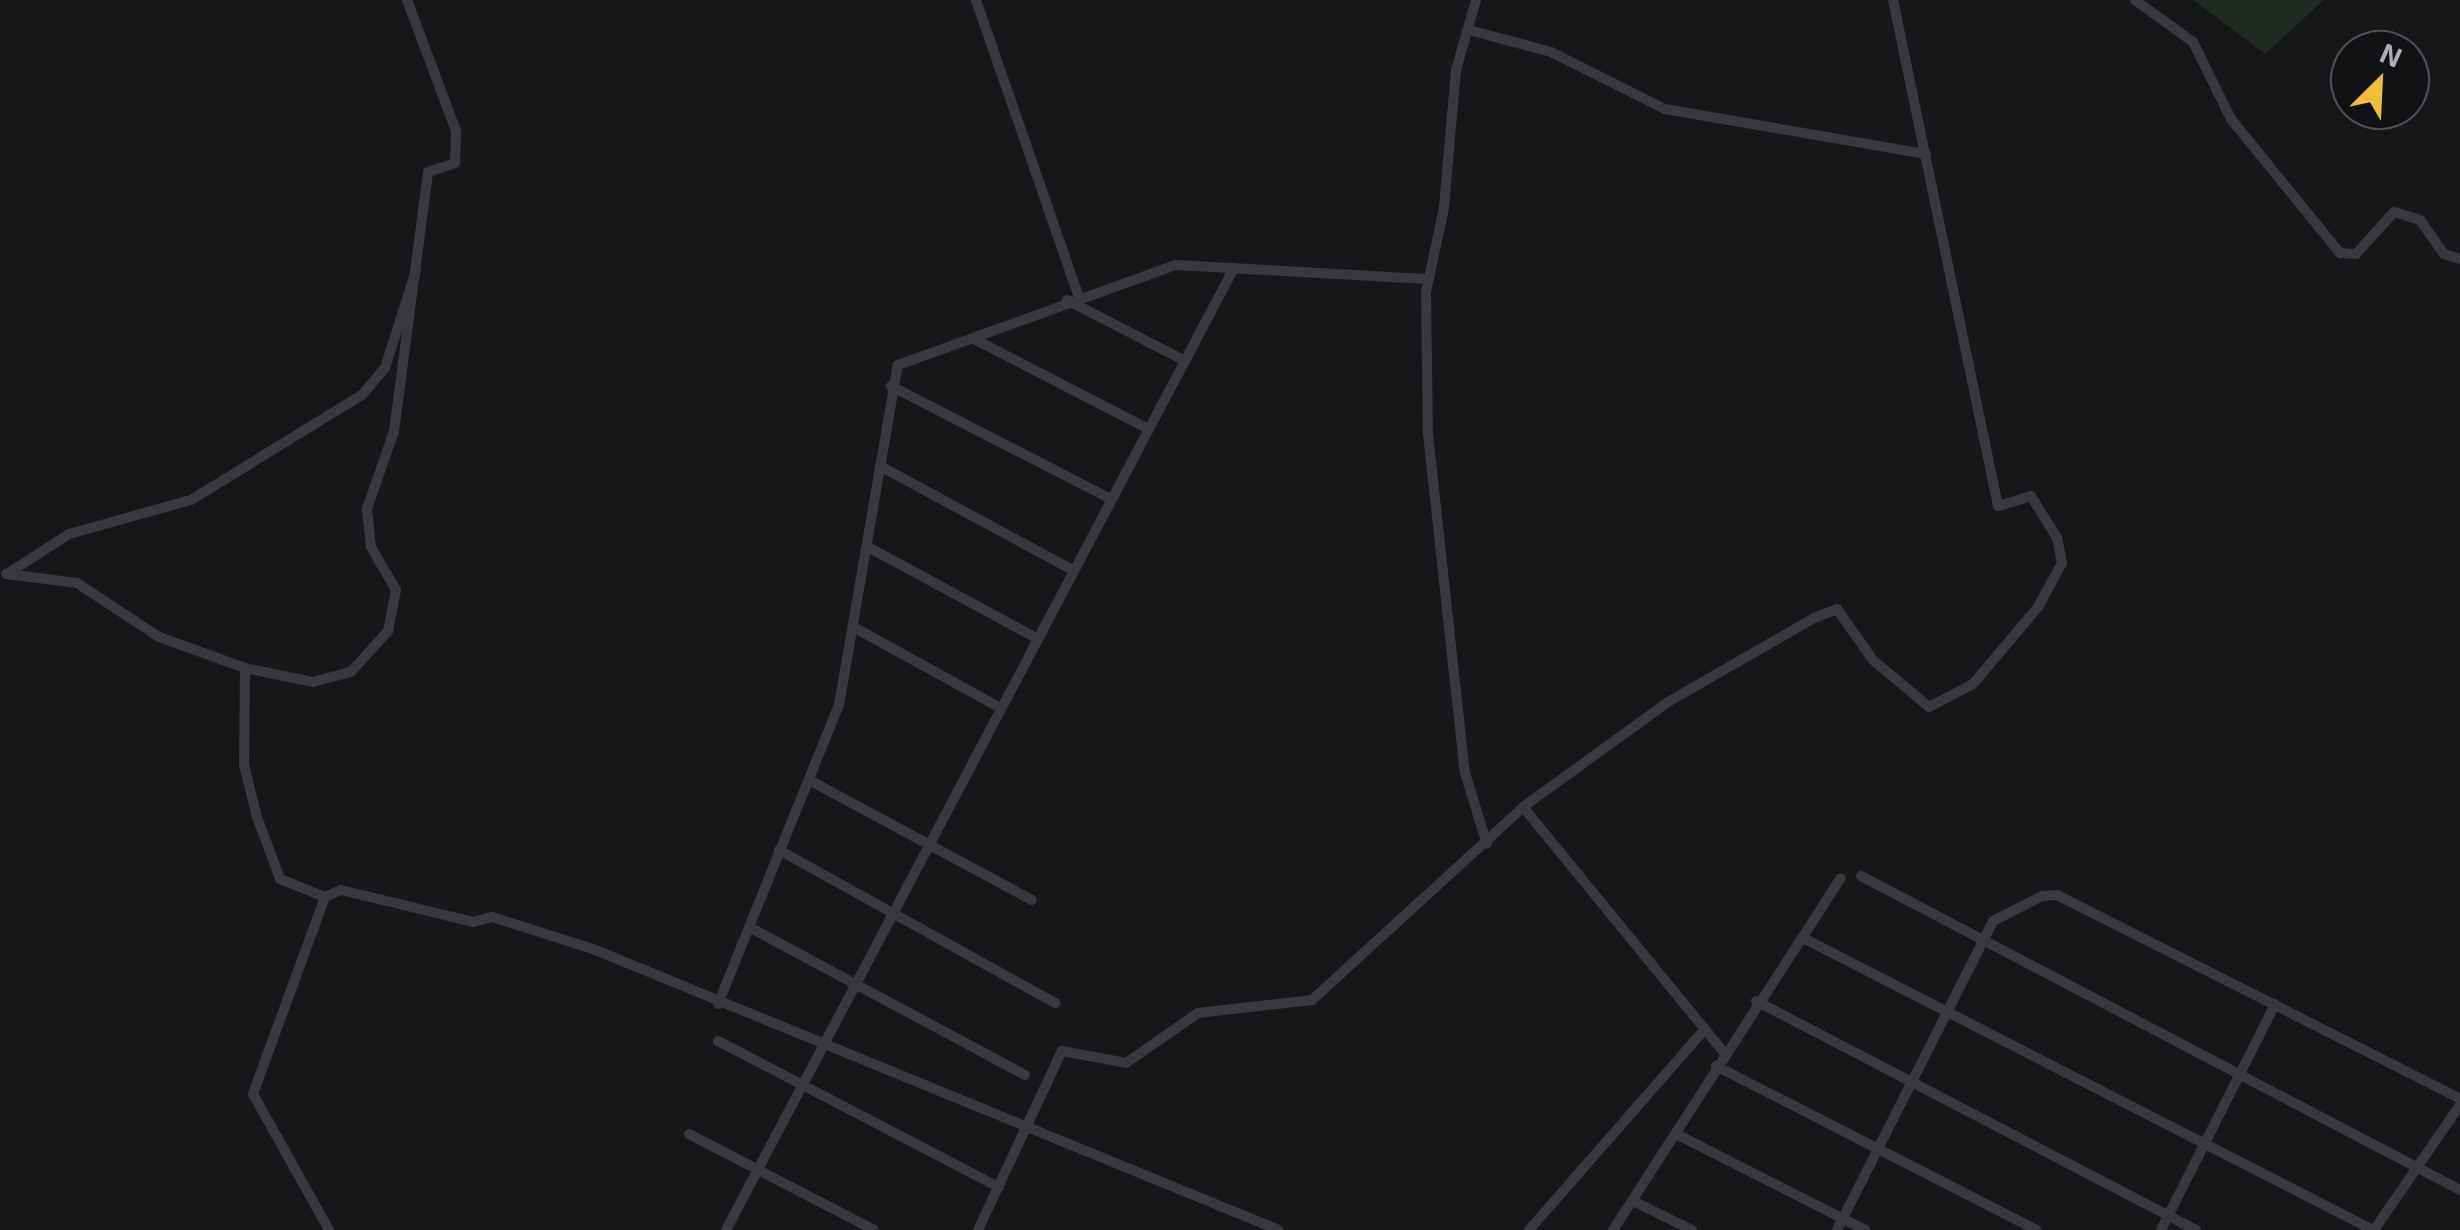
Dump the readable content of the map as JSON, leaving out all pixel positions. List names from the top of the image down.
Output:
{
  "north": "top right"
}
